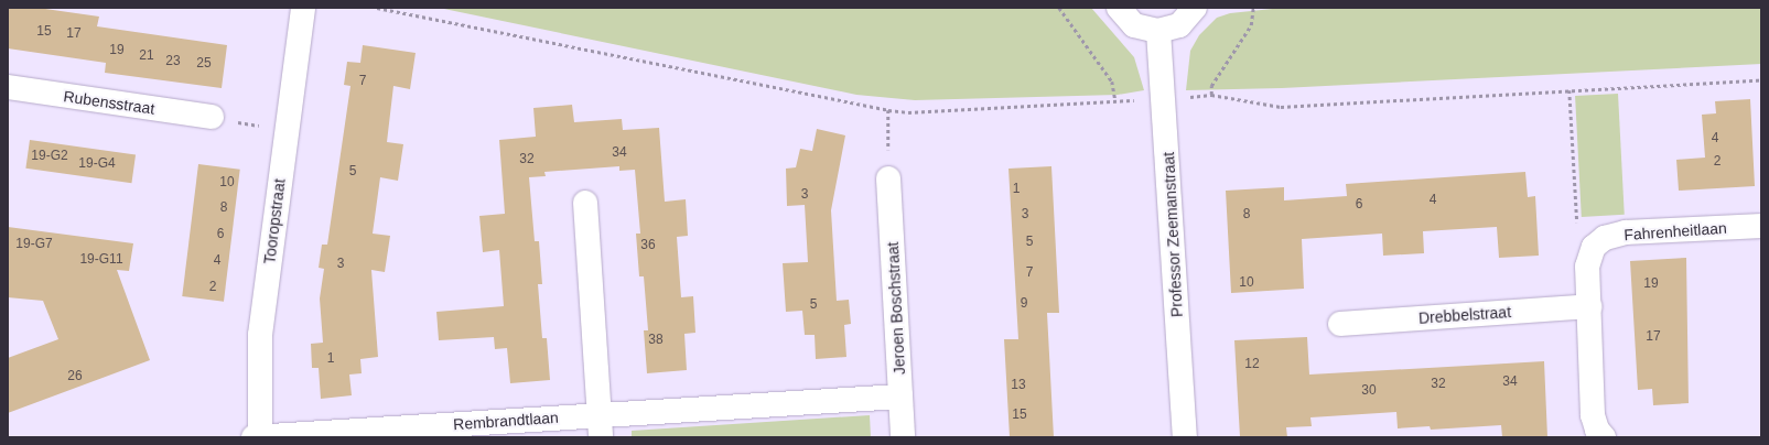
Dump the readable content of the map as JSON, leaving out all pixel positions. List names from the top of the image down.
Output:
{
  "streets": {
    "street": [
      "Rubensstraat",
      "Tooropstraat",
      "Fahrenheitlaan",
      "Professor Zeemanstraat",
      "Jeroen Boschstraat",
      "Drebbelstraat",
      "Rembrandtlaan"
    ]
  },
  "crossings": [
    ["Tooropstraat", "Rembrandtlaan"],
    ["Jeroen Boschstraat", "Rembrandtlaan"]
  ],
  "house_numbers": [
    "15",
    "17",
    "19",
    "21",
    "23",
    "25",
    "7",
    "4",
    "34",
    "19-G2",
    "32",
    "2",
    "19-G4",
    "5",
    "10",
    "1",
    "3",
    "4",
    "6",
    "8",
    "3",
    "8",
    "6",
    "5",
    "19-G7",
    "36",
    "19-G11",
    "4",
    "3",
    "7",
    "10",
    "19",
    "2",
    "9",
    "5",
    "17",
    "38",
    "1",
    "12",
    "26",
    "34",
    "32",
    "13",
    "30",
    "15"
  ]
}
